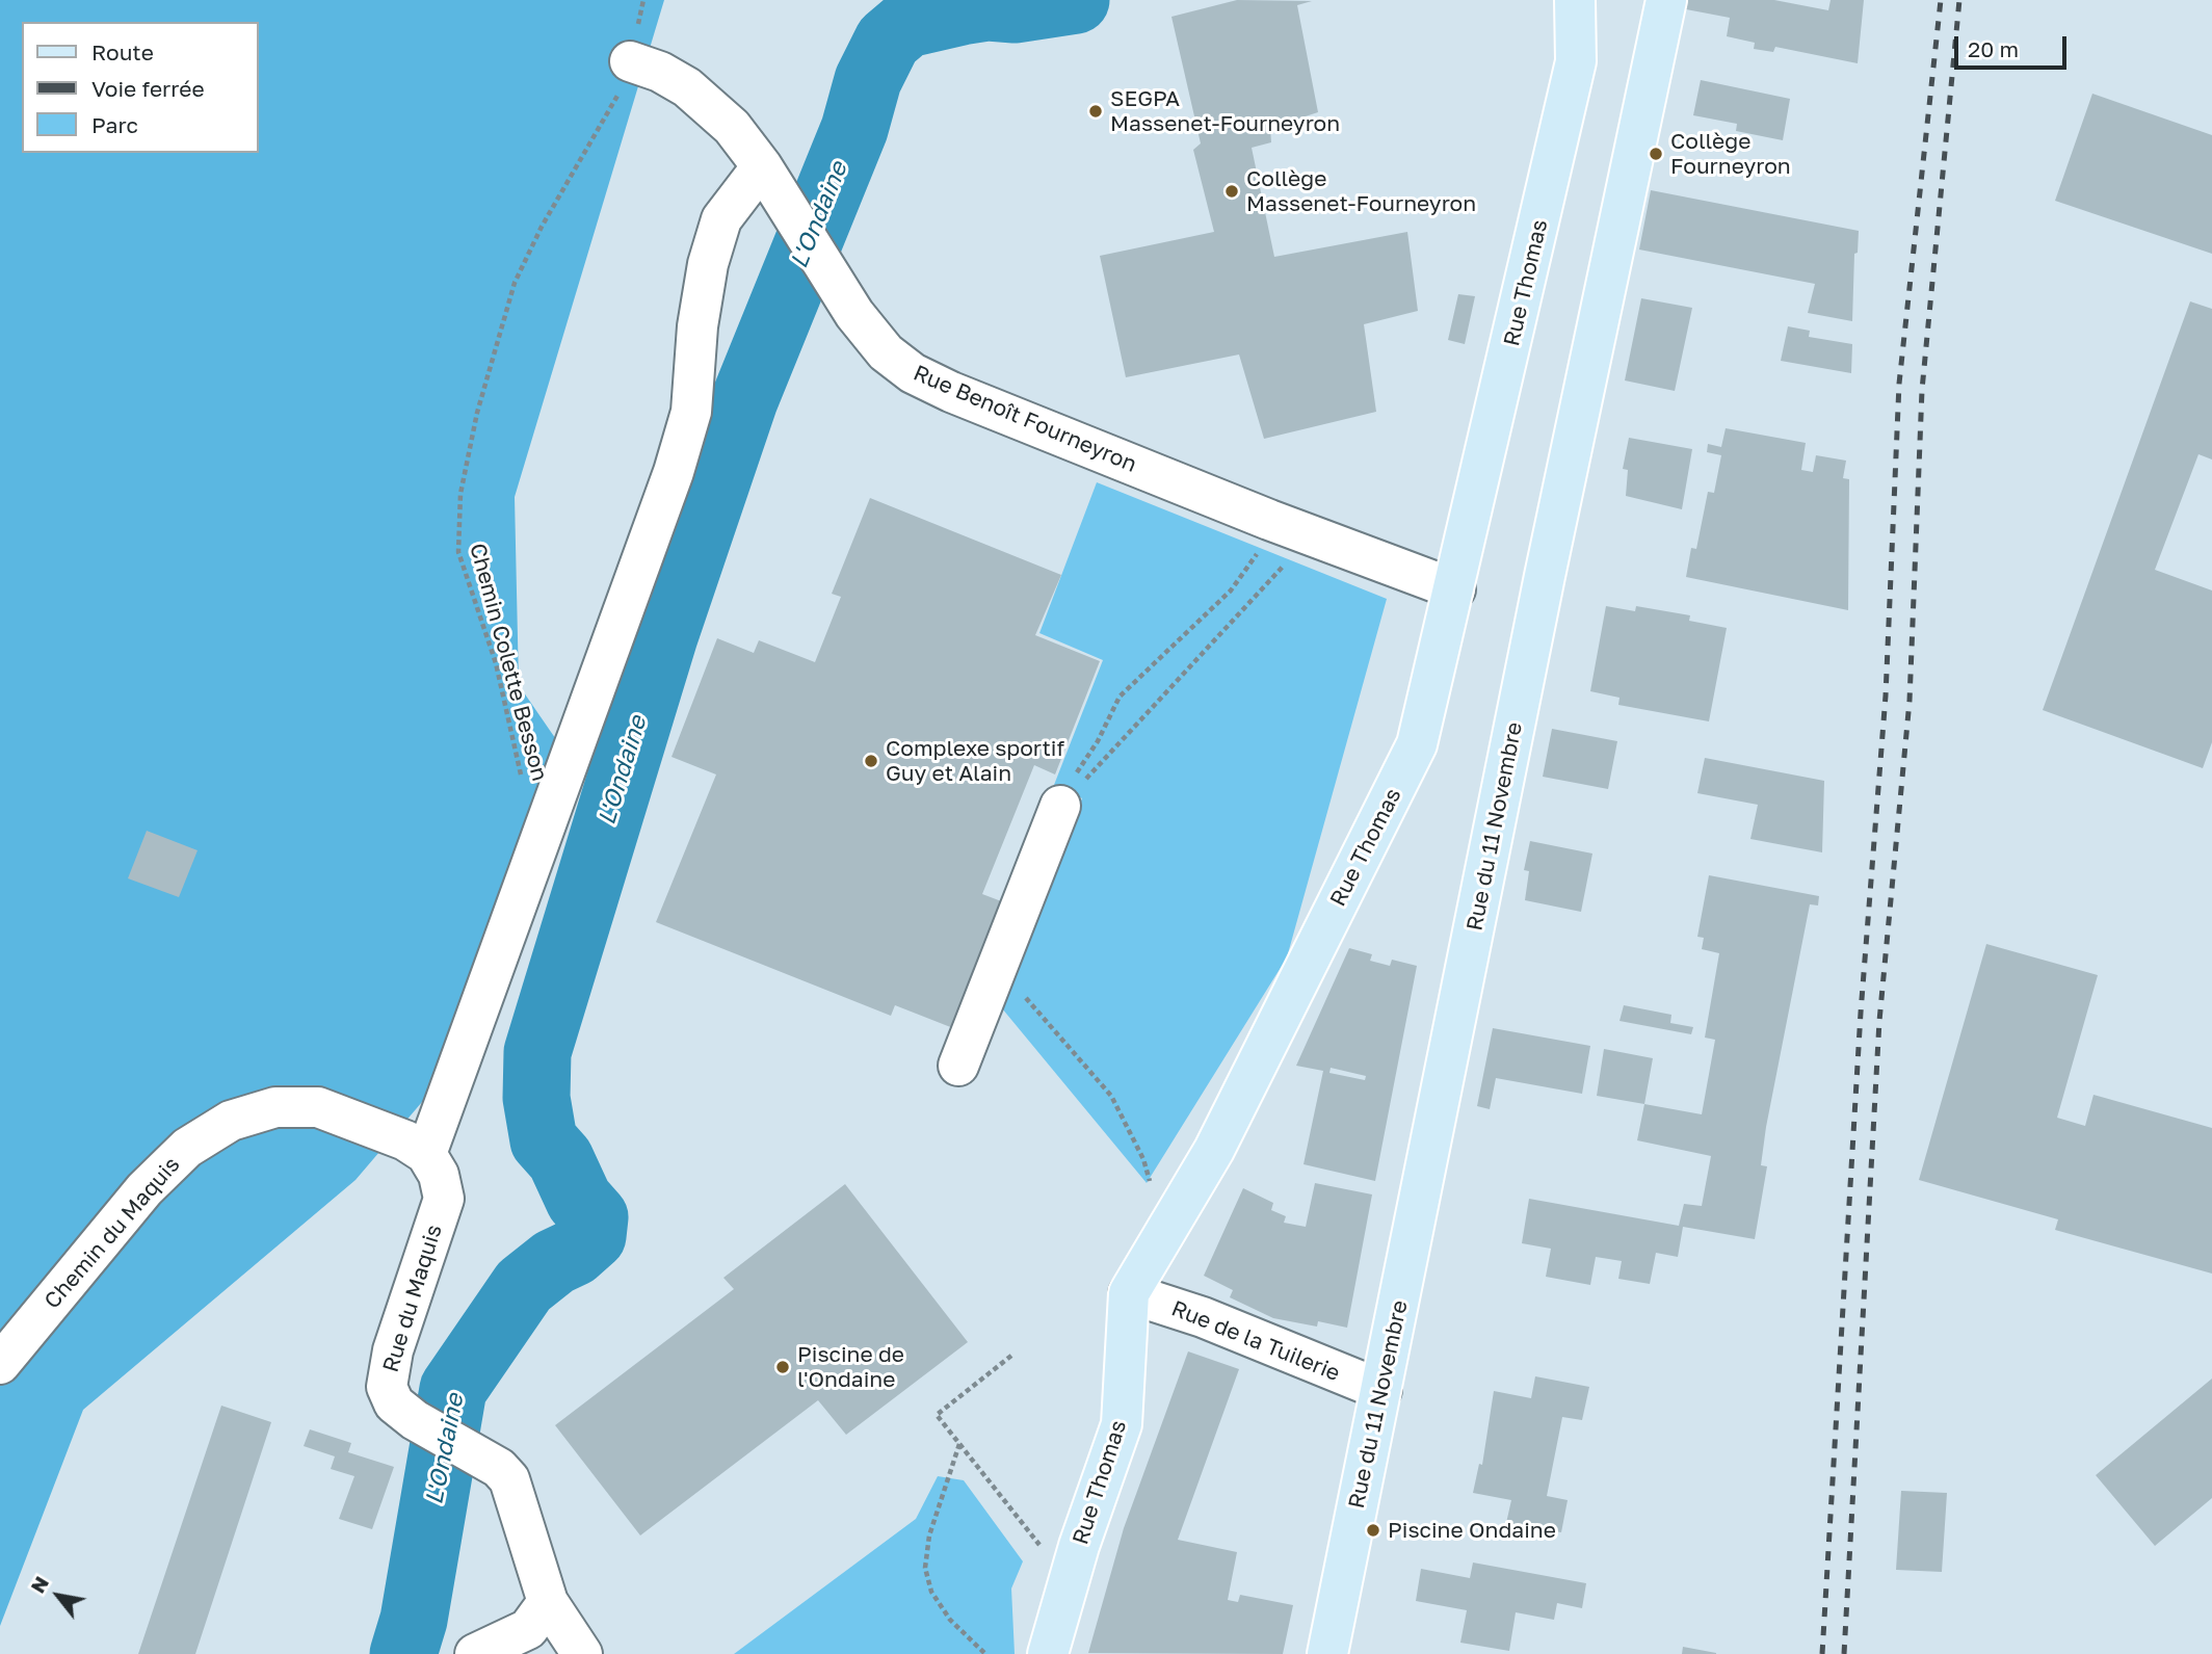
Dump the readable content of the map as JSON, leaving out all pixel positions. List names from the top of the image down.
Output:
{
  "streets": {
    "main road": ["Rue Thomas", "Rue du 11 Novembre"],
    "street": [
      "Rue Benoît Fourneyron",
      "Chemin du Maquis",
      "Rue du Maquis",
      "Rue de la Tuilerie"
    ],
    "path": ["Chemin Colette Besson"]
  },
  "crossings": [
    ["Rue Thomas", "Rue Benoît Fourneyron"],
    ["Rue Thomas", "Rue de la Tuilerie"],
    ["Rue Benoît Fourneyron", "Chemin Colette Besson"],
    ["Rue du 11 Novembre", "Rue de la Tuilerie"],
    ["Chemin du Maquis", "Rue du Maquis"]
  ],
  "water": ["L'Ondaine"],
  "places": [
    "SEGPA Massenet-Fourneyron",
    "Collège Fourneyron",
    "Collège Massenet-Fourneyron",
    "Complexe sportif Guy et Alain",
    "Piscine de l'Ondaine",
    "Piscine Ondaine"
  ],
  "legend": ["Route", "Voie ferrée", "Parc"],
  "scale_bar": "20 m",
  "north": "top left"
}
